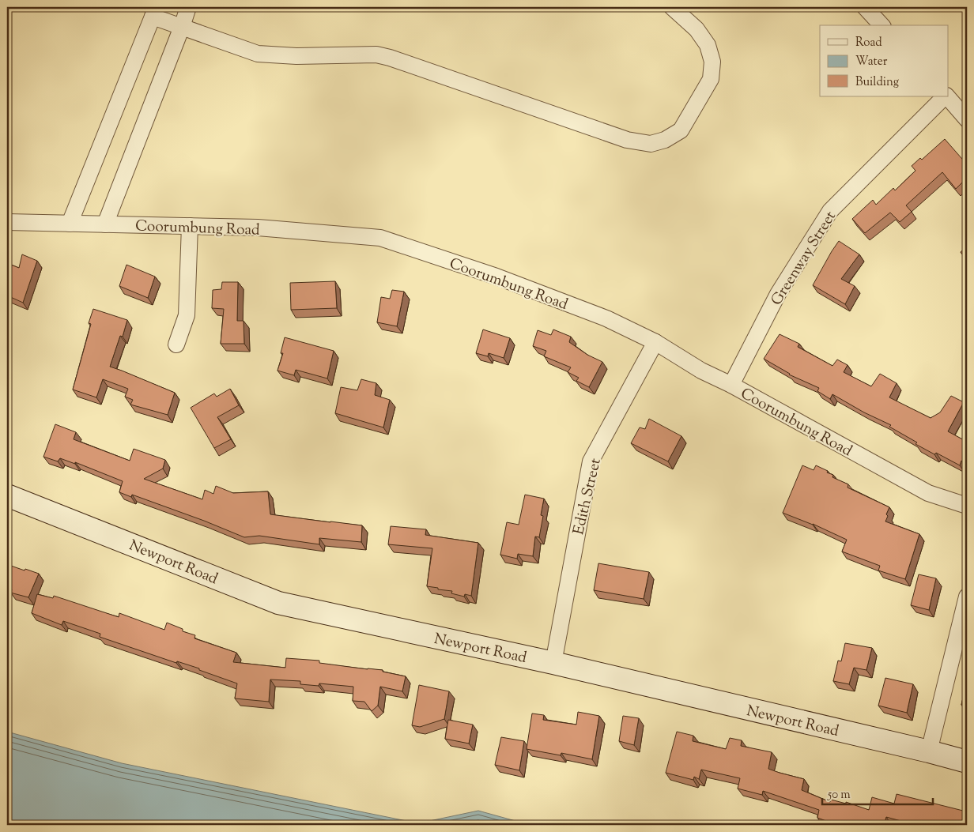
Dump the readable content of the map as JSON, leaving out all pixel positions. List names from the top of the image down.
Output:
{
  "streets": {
    "street": [
      "Coorumbung Road",
      "Greenway Street",
      "Edith Street",
      "Newport Road"
    ]
  },
  "crossings": [
    ["Coorumbung Road", "Greenway Street"],
    ["Coorumbung Road", "Edith Street"],
    ["Edith Street", "Newport Road"]
  ],
  "legend": ["Road", "Water", "Building"],
  "scale_bar": "50 m"
}
